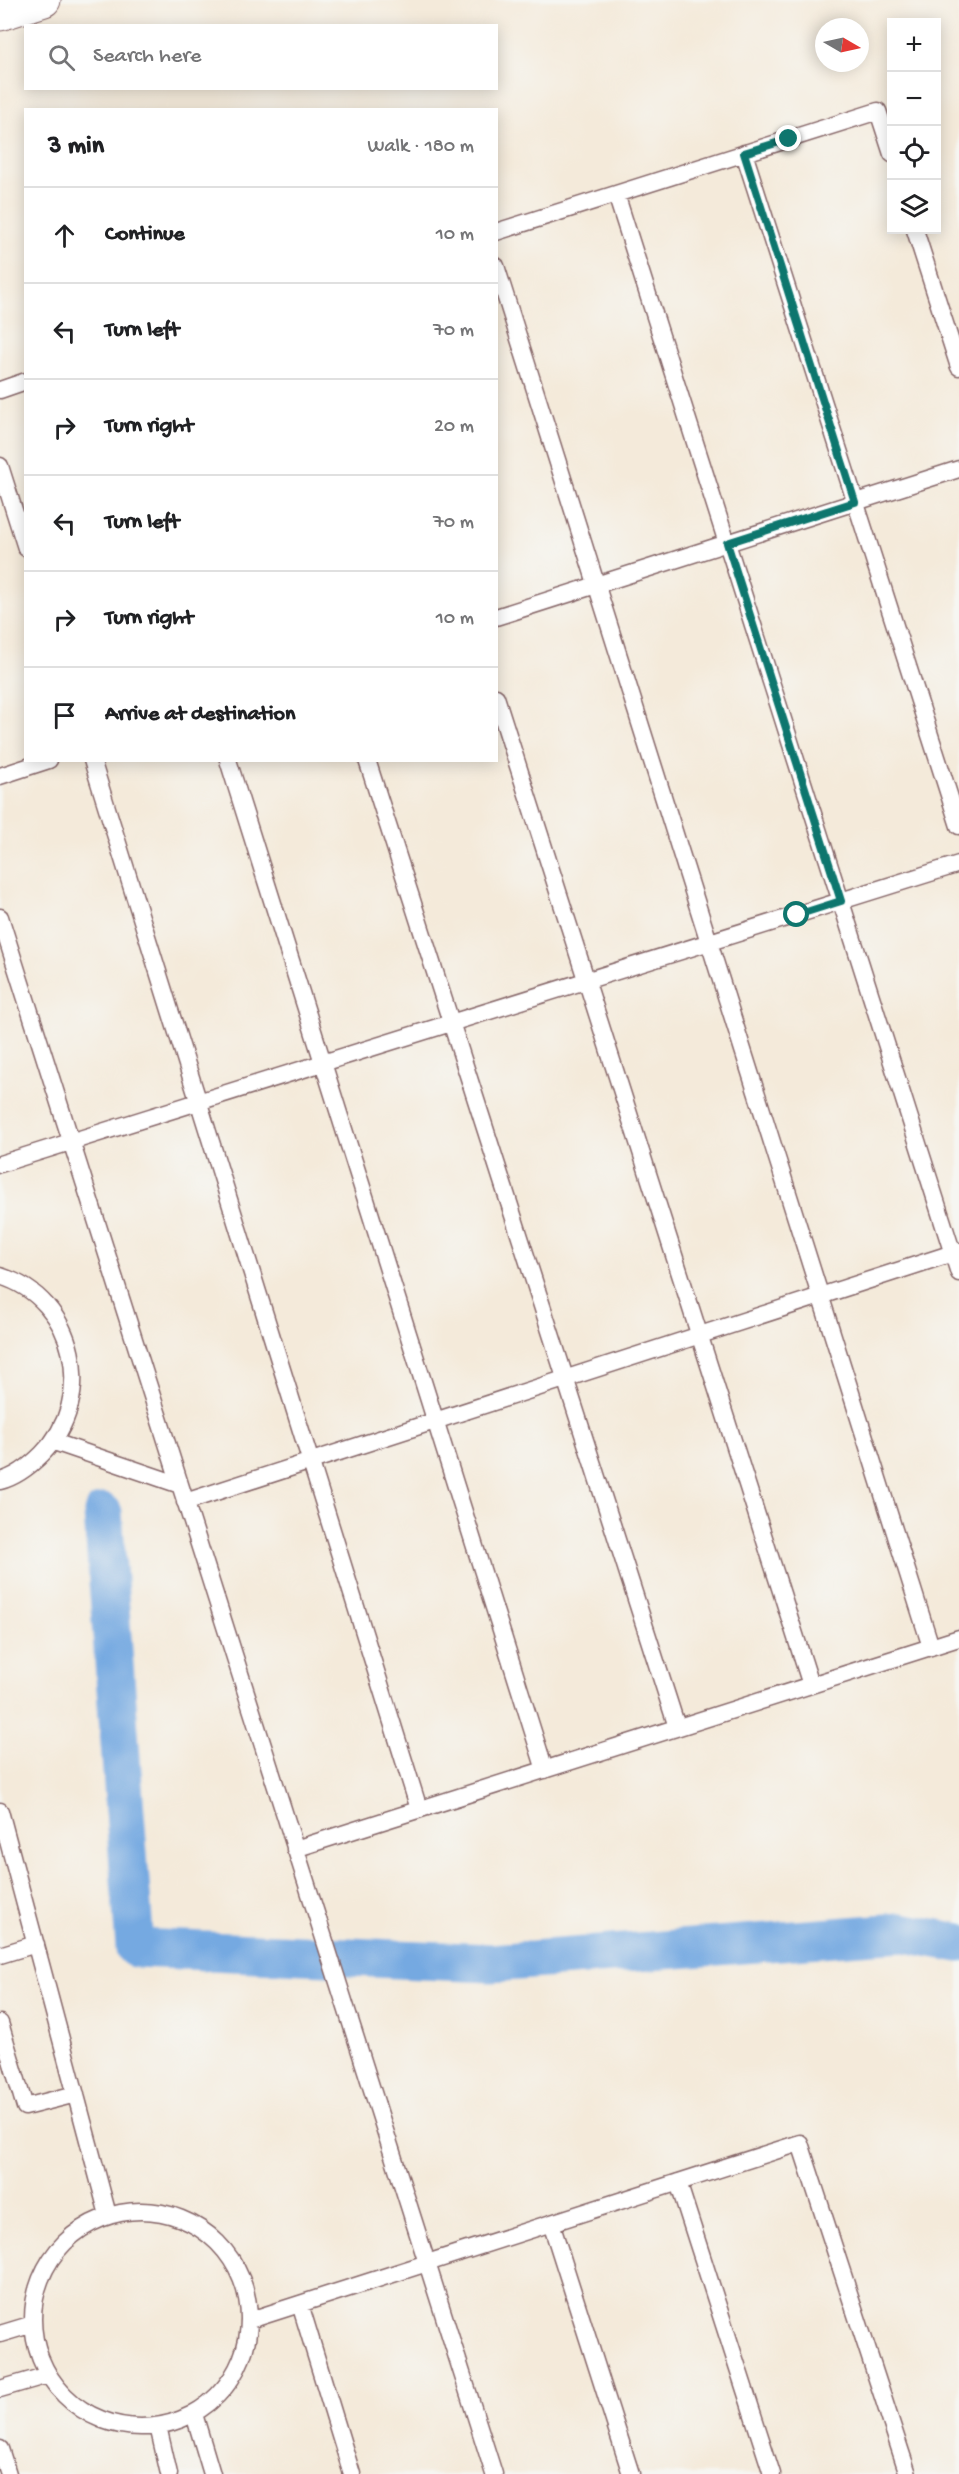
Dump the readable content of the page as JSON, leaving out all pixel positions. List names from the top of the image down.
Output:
{
  "north": "right",
  "page": {
    "map_buttons": ["+", "−"],
    "search": "Search here",
    "heading": ["3 min", "Walk · 180 m"],
    "list": [
      ["Continue", "10 m"],
      ["Turn left", "70 m"],
      ["Turn right", "20 m"],
      ["Turn left", "70 m"],
      ["Turn right", "10 m"],
      "Arrive at destination"
    ]
  }
}
